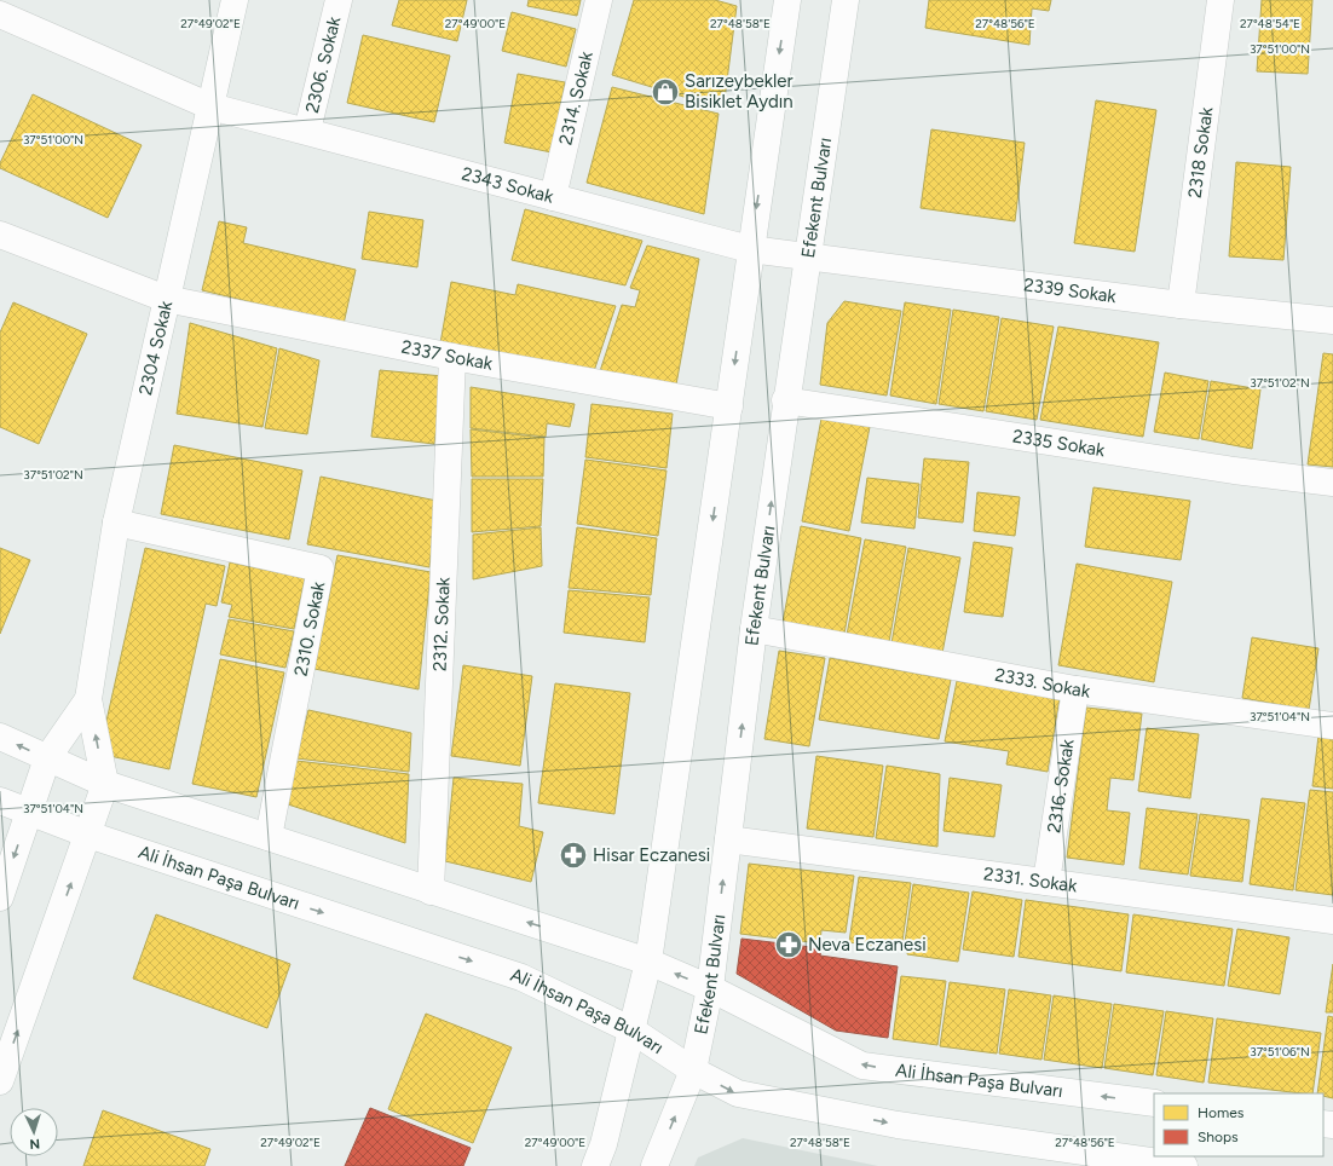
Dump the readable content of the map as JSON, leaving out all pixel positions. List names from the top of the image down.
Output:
{
  "streets": {
    "street": [
      "2306. Sokak",
      "2314. Sokak",
      "2318 Sokak",
      "2343 Sokak",
      "Efekent Bulvarı",
      "2339 Sokak",
      "2304 Sokak",
      "2337 Sokak",
      "2335 Sokak",
      "2312. Sokak",
      "2310. Sokak",
      "2333. Sokak",
      "2316. Sokak",
      "Ali İhsan Paşa Bulvarı",
      "2331. Sokak"
    ]
  },
  "crossings": [
    ["2306. Sokak", "2343 Sokak"],
    ["2314. Sokak", "2343 Sokak"],
    ["2318 Sokak", "2339 Sokak"],
    ["2343 Sokak", "Efekent Bulvarı"],
    ["2343 Sokak", "2339 Sokak"],
    ["2343 Sokak", "2304 Sokak"],
    ["Efekent Bulvarı", "2339 Sokak"],
    ["Efekent Bulvarı", "2335 Sokak"],
    ["Efekent Bulvarı", "2333. Sokak"],
    ["Efekent Bulvarı", "Ali İhsan Paşa Bulvarı"],
    ["Efekent Bulvarı", "2331. Sokak"],
    ["2304 Sokak", "2337 Sokak"],
    ["2304 Sokak", "2310. Sokak"],
    ["2337 Sokak", "2312. Sokak"],
    ["2312. Sokak", "Ali İhsan Paşa Bulvarı"],
    ["2310. Sokak", "Ali İhsan Paşa Bulvarı"],
    ["2333. Sokak", "2316. Sokak"],
    ["2316. Sokak", "2331. Sokak"]
  ],
  "places": {
    "shop": ["Sarızeybekler Bisiklet Aydın"],
    "pharmacy": ["Hisar Eczanesi", "Neva Eczanesi"]
  },
  "legend": ["Homes", "Shops"],
  "north": "bottom",
  "coordinates": [
    "27°49'02\"E",
    "27°49'00\"E",
    "27°48'58\"E",
    "27°48'56\"E",
    "27°48'54\"E",
    "37°51'00\"N",
    "37°51'02\"N",
    "37°51'04\"N",
    "37°51'06\"N"
  ]
}
